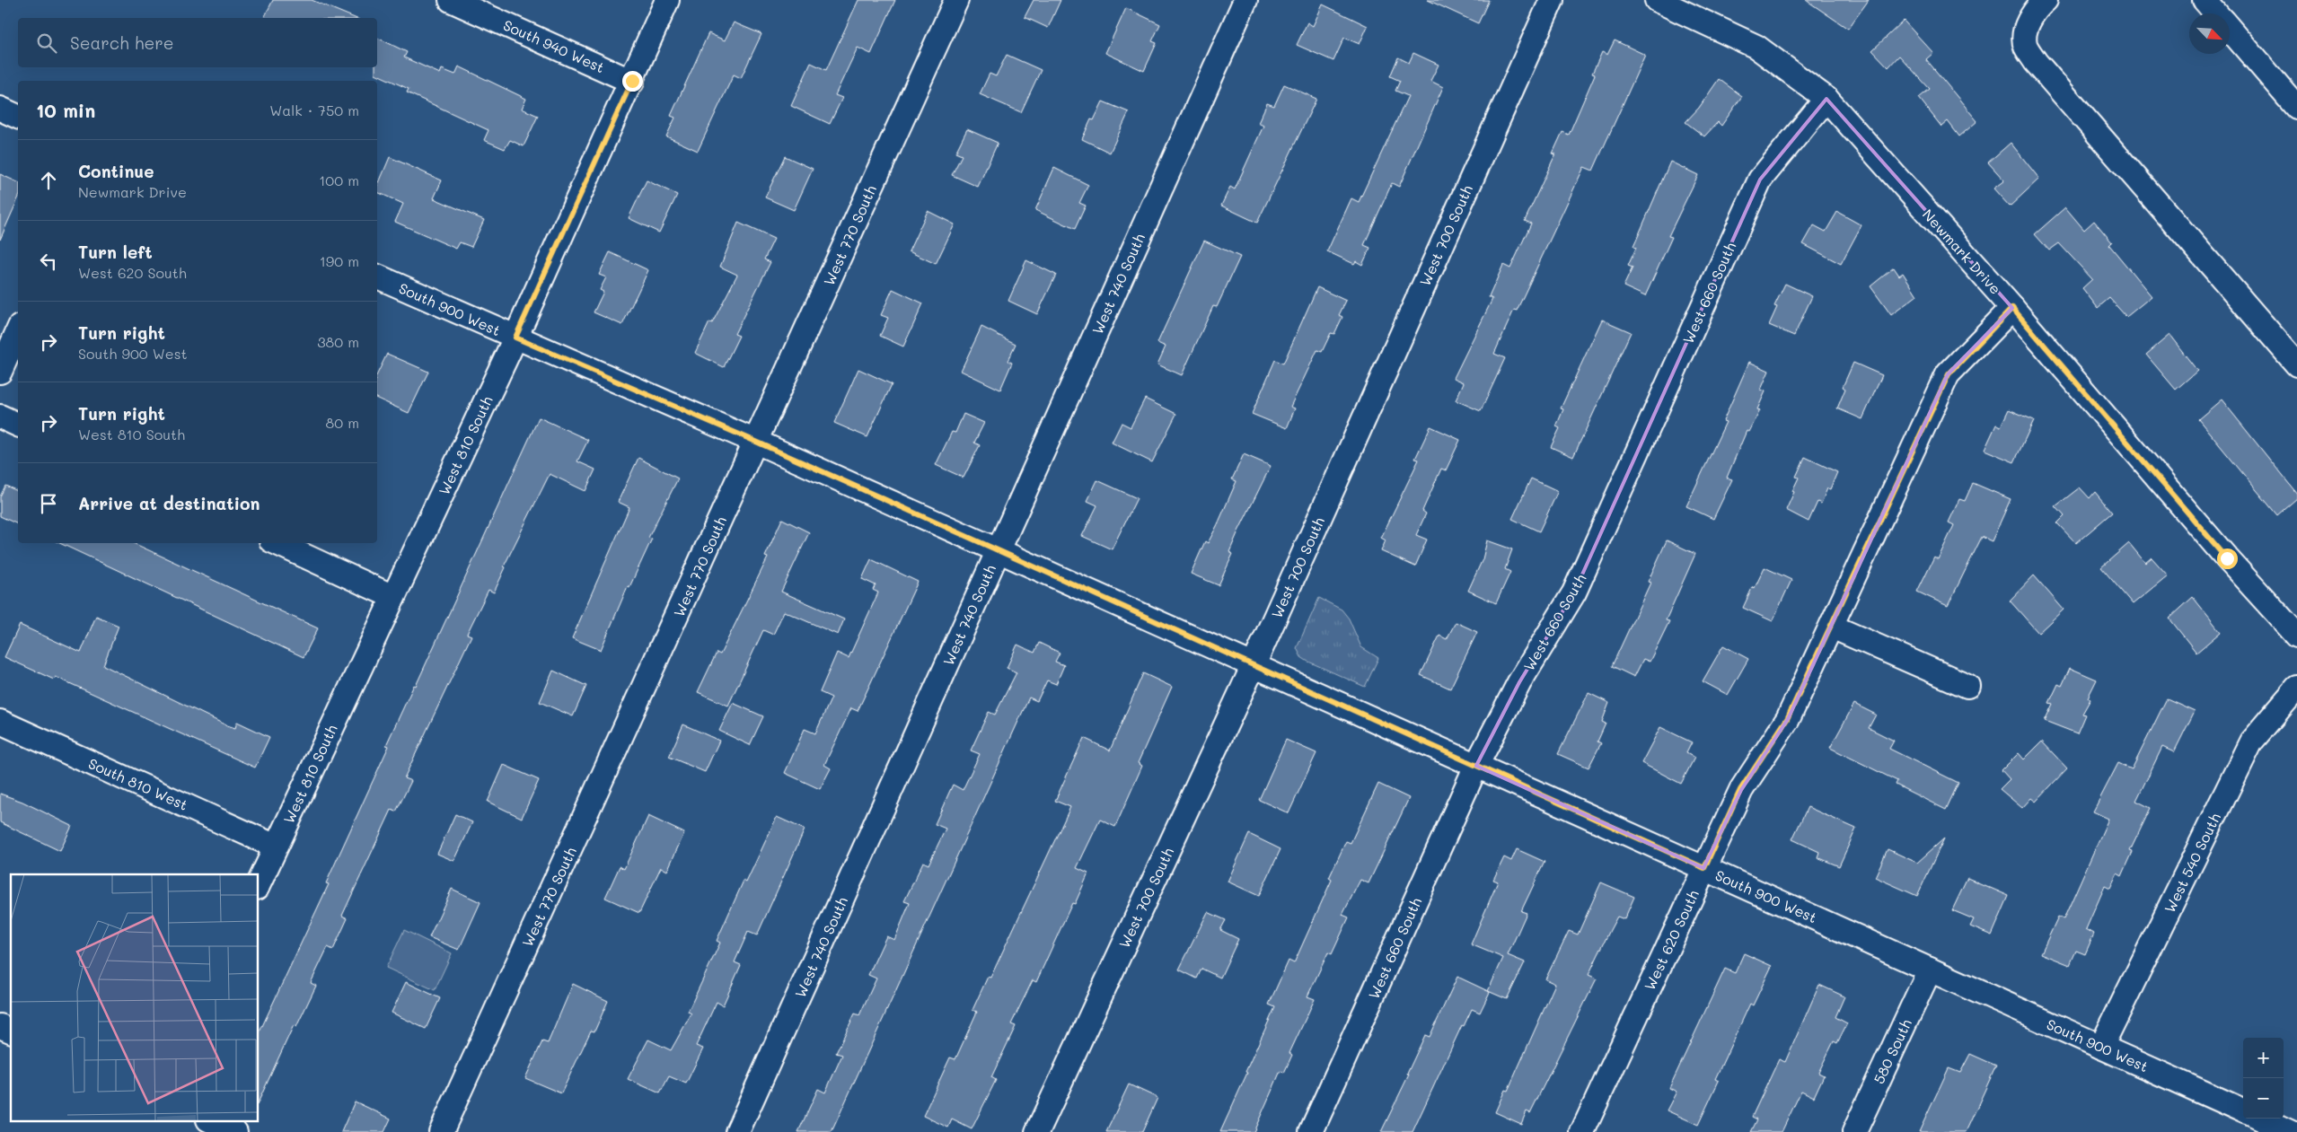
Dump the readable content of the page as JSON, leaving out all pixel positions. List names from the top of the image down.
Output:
{
  "streets": {
    "street": [
      "South 940 West",
      "West 770 South",
      "West 700 South",
      "Newmark Drive",
      "West 740 South",
      "West 660 South",
      "South 900 West",
      "West 810 South",
      "South 810 West",
      "West 540 South",
      "West 620 South",
      "580 South"
    ]
  },
  "crossings": [
    ["South 940 West", "West 810 South"],
    ["West 770 South", "South 900 West"],
    ["West 700 South", "South 900 West"],
    ["Newmark Drive", "West 660 South"],
    ["Newmark Drive", "West 620 South"],
    ["West 740 South", "South 900 West"],
    ["West 660 South", "South 900 West"],
    ["South 900 West", "West 810 South"],
    ["South 900 West", "West 540 South"],
    ["South 900 West", "West 620 South"],
    ["South 900 West", "580 South"],
    ["West 810 South", "South 810 West"]
  ],
  "north": "bottom right",
  "page": {
    "search": "Search here",
    "heading": ["10 min", "Walk · 750 m"],
    "list": [
      ["Continue", "Newmark Drive", "100 m"],
      ["Turn left", "West 620 South", "190 m"],
      ["Turn right", "South 900 West", "380 m"],
      ["Turn right", "West 810 South", "80 m"],
      "Arrive at destination"
    ],
    "map_buttons": ["+", "−"]
  }
}
